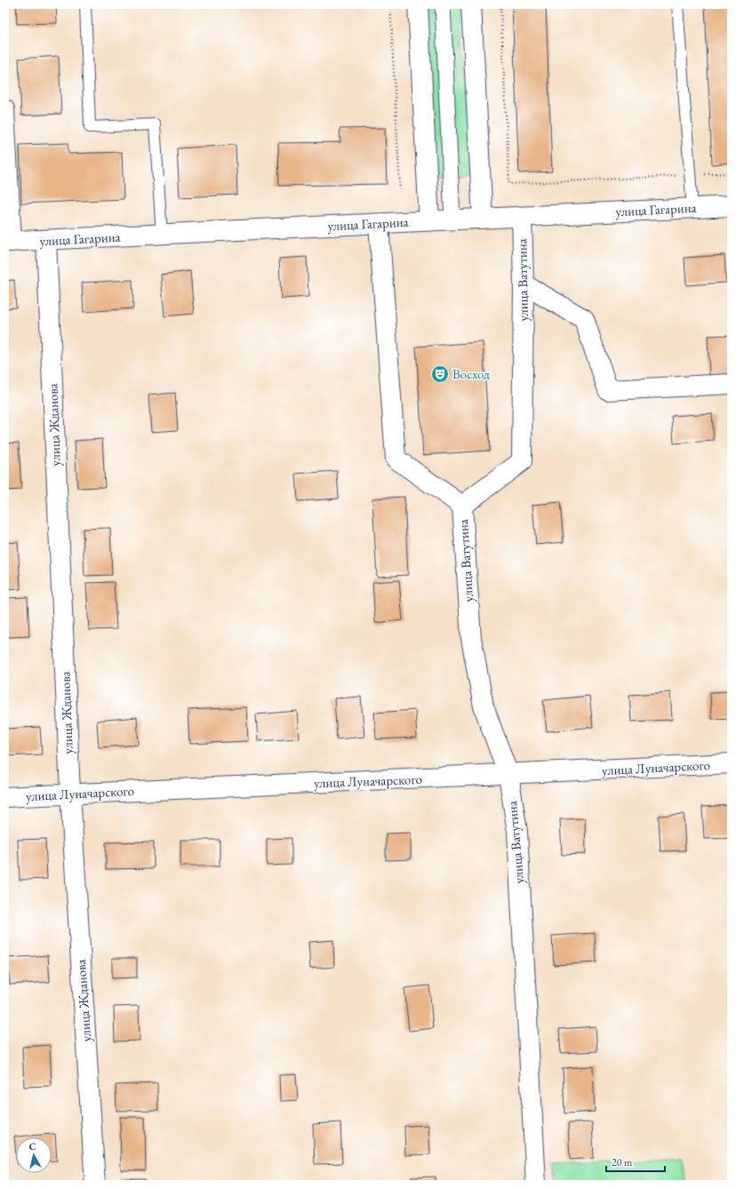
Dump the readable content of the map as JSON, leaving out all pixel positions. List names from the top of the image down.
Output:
{
  "streets": {
    "street": [
      "улица Гагарина",
      "улица Ватутина",
      "улица Жданова",
      "улица Луначарского"
    ]
  },
  "crossings": [
    ["улица Гагарина", "улица Ватутина"],
    ["улица Гагарина", "улица Жданова"],
    ["улица Ватутина", "улица Луначарского"],
    ["улица Жданова", "улица Луначарского"]
  ],
  "places": {
    "theatre": ["Восход"]
  },
  "scale_bar": "20 m",
  "north": "top"
}
